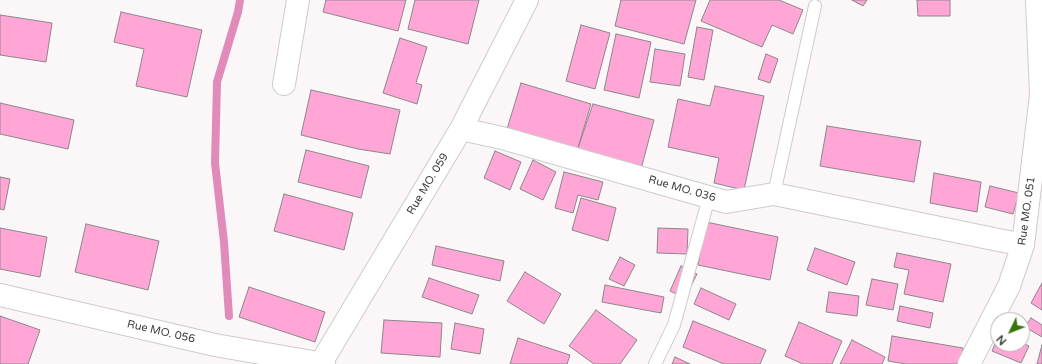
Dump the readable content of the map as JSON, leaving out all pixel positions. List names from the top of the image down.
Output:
{
  "streets": {
    "street": [
      "Rue MO. 059",
      "Rue MO. 036",
      "Rue MO. 051",
      "Rue MO. 056"
    ]
  },
  "crossings": [
    ["Rue MO. 059", "Rue MO. 036"],
    ["Rue MO. 059", "Rue MO. 056"],
    ["Rue MO. 036", "Rue MO. 051"]
  ],
  "north": "bottom left"
}
